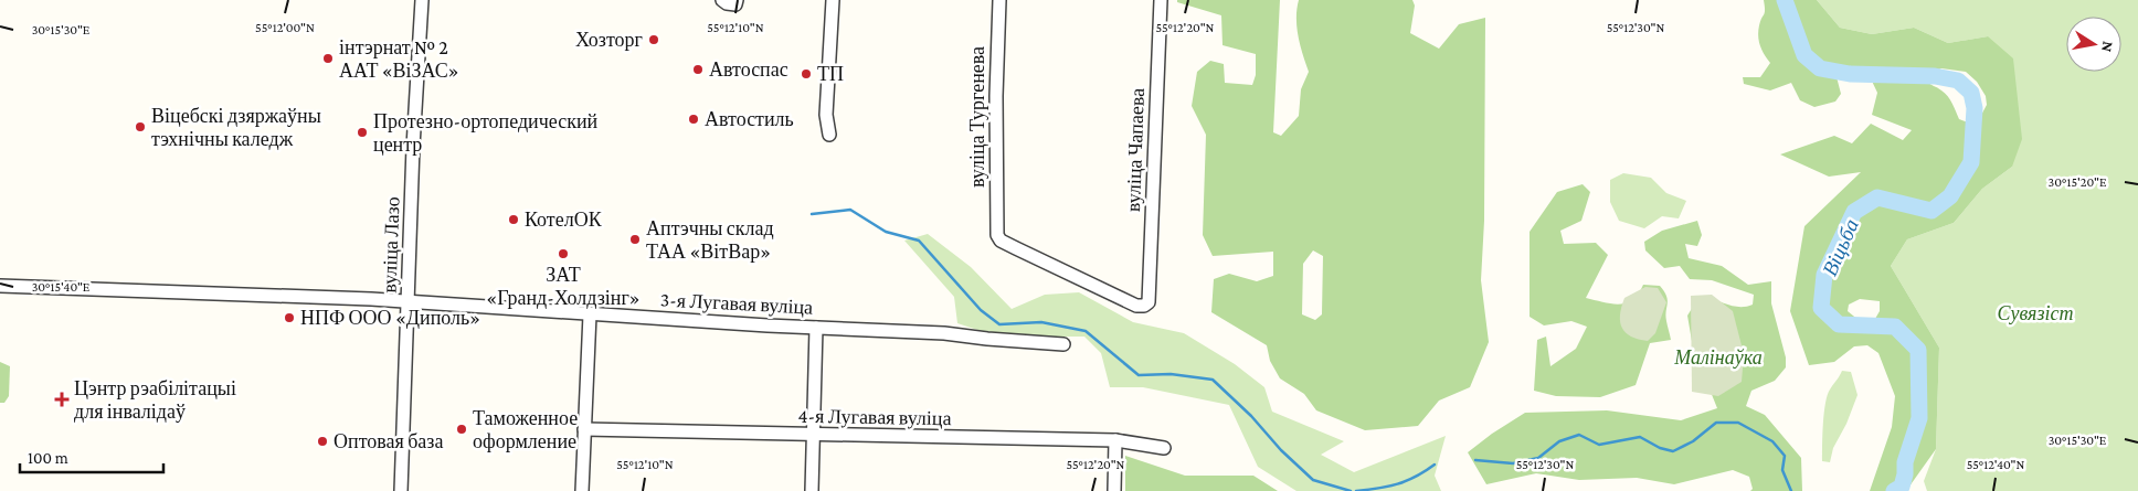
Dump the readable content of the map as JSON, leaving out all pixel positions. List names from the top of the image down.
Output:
{
  "streets": {
    "street": [
      "вуліца Тургенева",
      "вуліца Чапаева",
      "вуліца Лазо",
      "3-я Лугавая вуліца",
      "4-я Лугавая вуліца"
    ]
  },
  "crossings": [
    ["вуліца Тургенева", "вуліца Чапаева"],
    ["вуліца Лазо", "3-я Лугавая вуліца"]
  ],
  "water": ["Віцьба"],
  "parks": ["Сувязіст", "Малінаўка"],
  "places": {
    "other": [
      "Хозторг",
      "інтэрнат № 2 ААТ «ВіЗАС»",
      "Автоспас",
      "ТП",
      "Автостиль",
      "Віцебскі дзяржаўны тэхнічны каледж",
      "Протезно-ортопедический центр",
      "КотелОК",
      "Аптэчны склад ТАА «ВітВар»",
      "ЗАТ «Гранд-Холдзінг»",
      "НПФ ООО «Диполь»",
      "Таможенное оформление",
      "Оптовая база"
    ],
    "health": ["Цэнтр рэабілітацыі для інвалідаў"]
  },
  "scale_bar": "100 m",
  "north": "right",
  "coordinates": [
    "55°12'00\"N",
    "55°12'10\"N",
    "55°12'20\"N",
    "55°12'30\"N",
    "30°15'30\"E",
    "30°15'20\"E",
    "30°15'40\"E",
    "55°12'40\"N"
  ]
}
